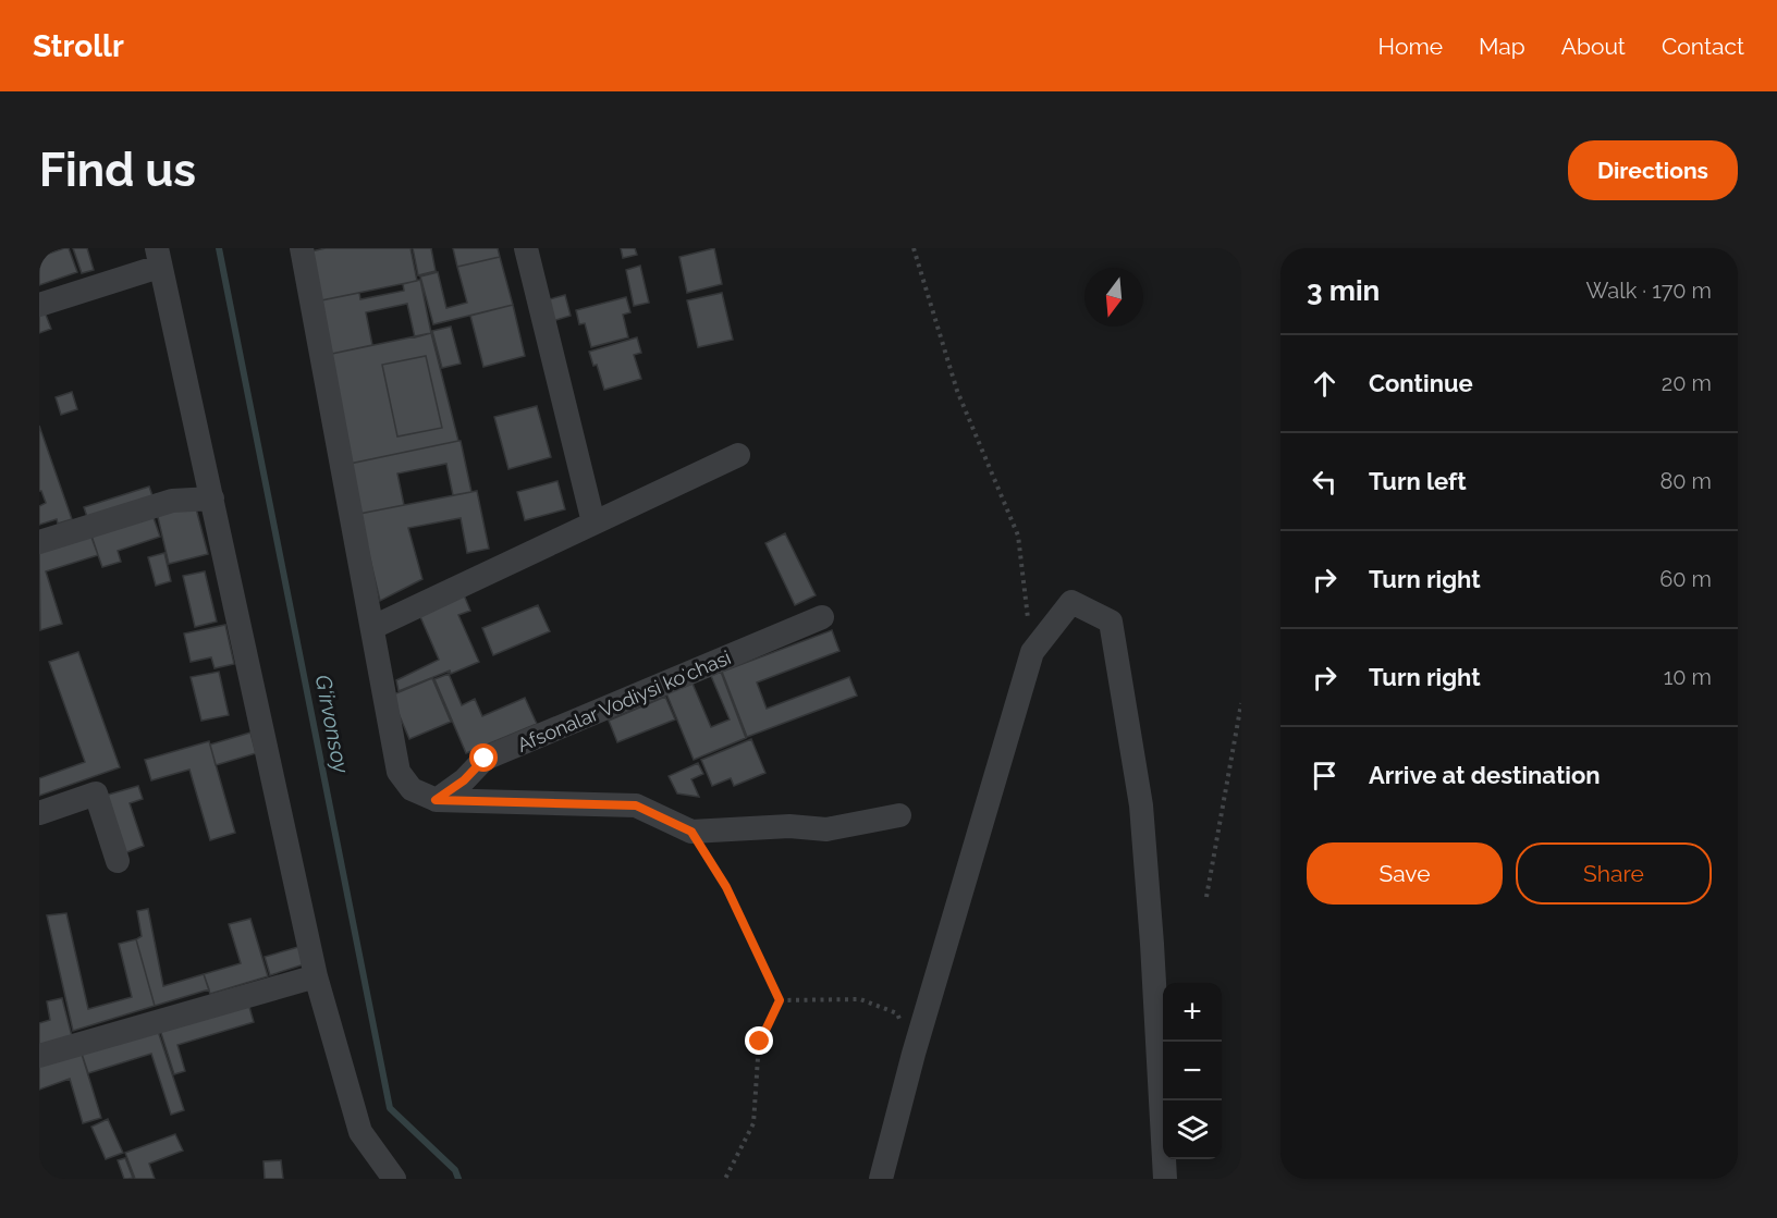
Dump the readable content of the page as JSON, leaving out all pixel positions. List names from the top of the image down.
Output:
{
  "streets": {
    "street": ["Afsonalar Vodiysi koʻchasi"]
  },
  "water": ["G‘irvonsoy"],
  "north": "bottom",
  "page": {
    "header": "Strollr",
    "nav": [
      "Home",
      "Map",
      "About",
      "Contact"
    ],
    "buttons": [
      "Directions",
      ["Save", "Share"]
    ],
    "title": "Find us",
    "heading": ["3 min", "Walk · 170 m"],
    "list": [
      ["Continue", "20 m"],
      ["Turn left", "80 m"],
      ["Turn right", "60 m"],
      ["Turn right", "10 m"],
      "Arrive at destination"
    ],
    "map_buttons": ["+", "−"]
  }
}
